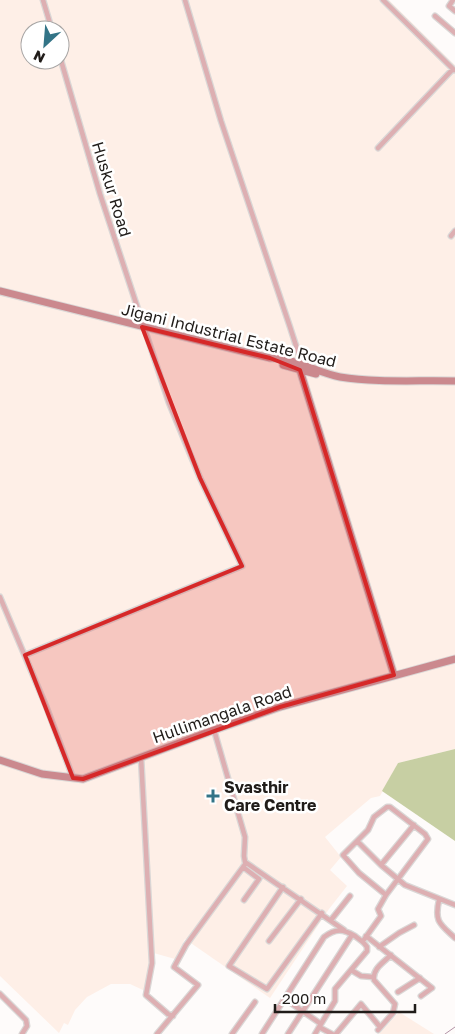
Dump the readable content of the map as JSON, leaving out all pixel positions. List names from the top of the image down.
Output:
{
  "streets": {
    "street": ["Huskur Road", "Jigani Industrial Estate Road", "Hullimangala Road"]
  },
  "crossings": [
    ["Huskur Road", "Jigani Industrial Estate Road"]
  ],
  "places": {
    "health": ["Svasthir Care Centre"]
  },
  "scale_bar": "200 m",
  "north": "bottom left"
}
